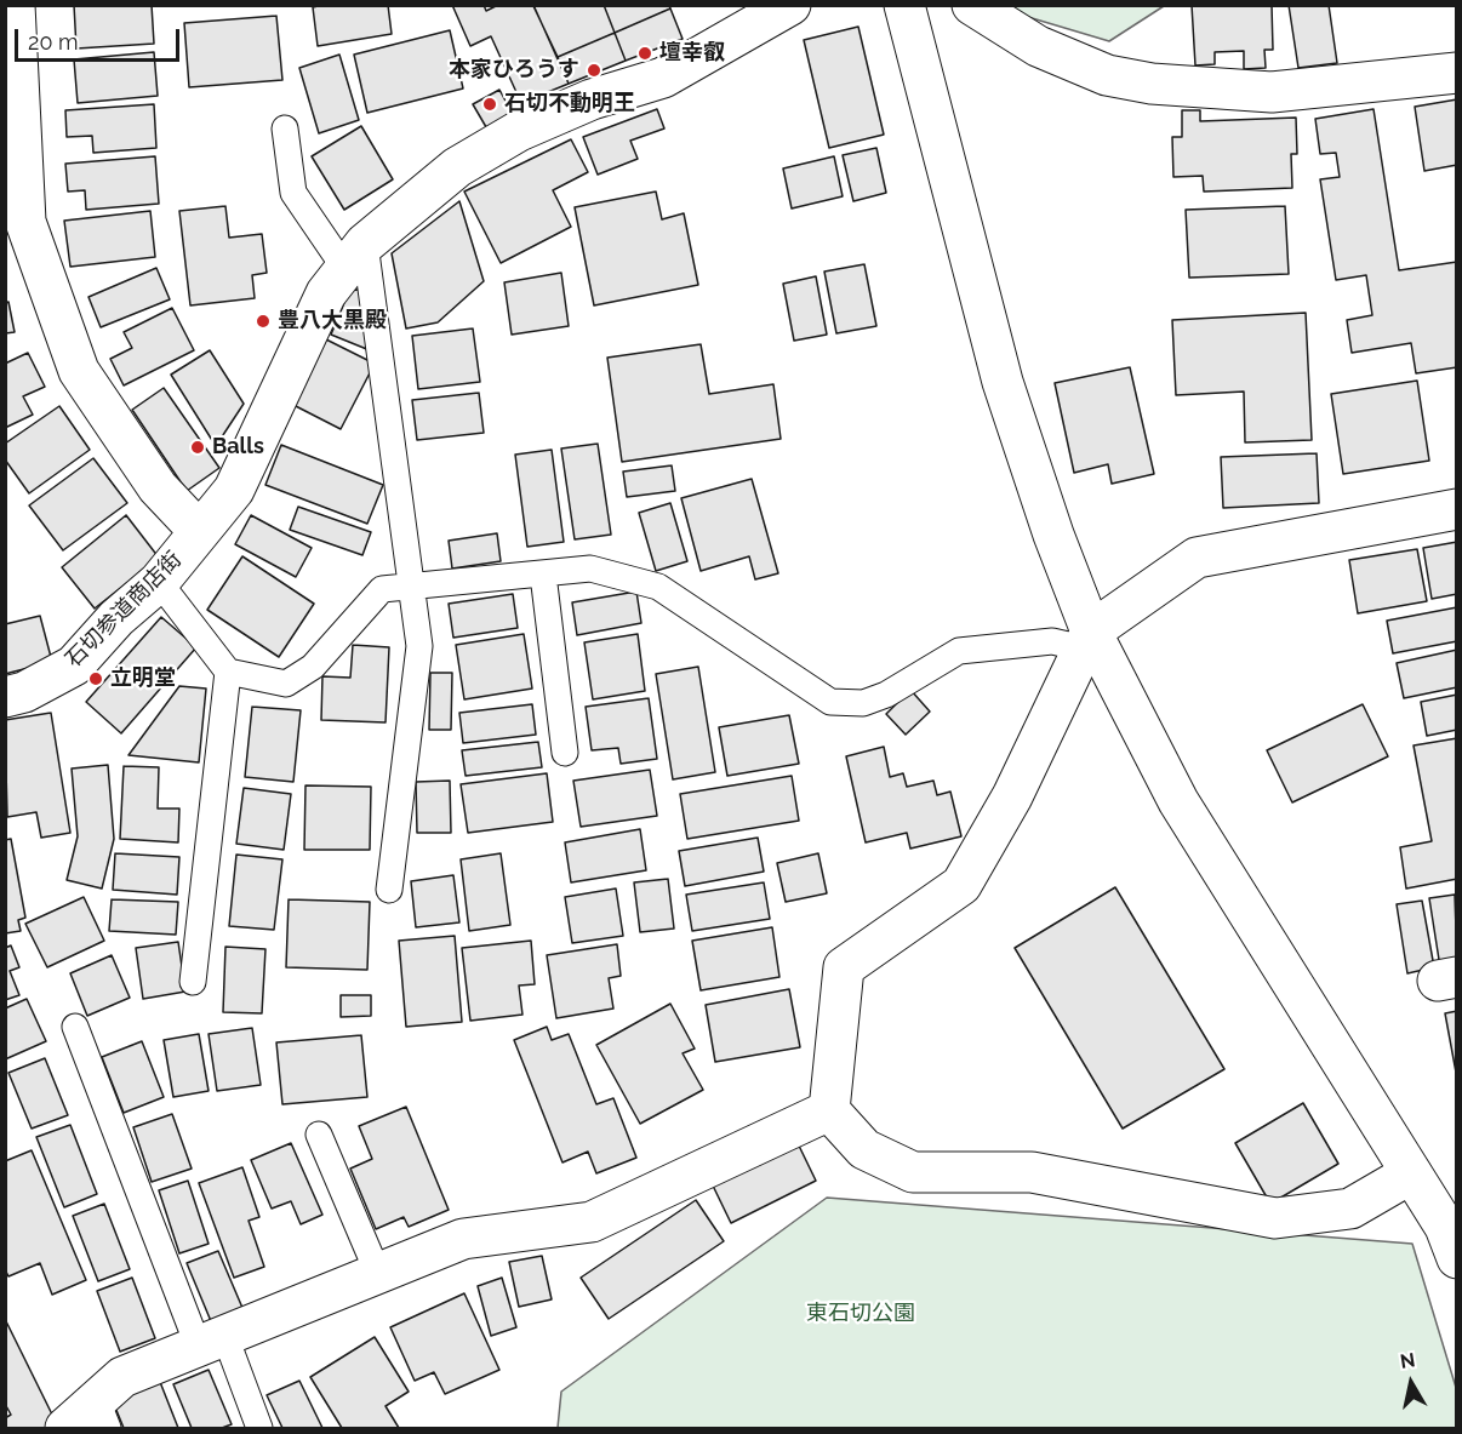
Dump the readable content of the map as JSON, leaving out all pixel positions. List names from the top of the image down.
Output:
{
  "streets": {
    "street": ["石切参道商店街"]
  },
  "parks": ["東石切公園"],
  "places": [
    "壇幸叡",
    "本家ひろうす",
    "石切不動明王",
    "豊八大黒殿",
    "Balls",
    "立明堂"
  ],
  "scale_bar": "20 m",
  "north": "top"
}
